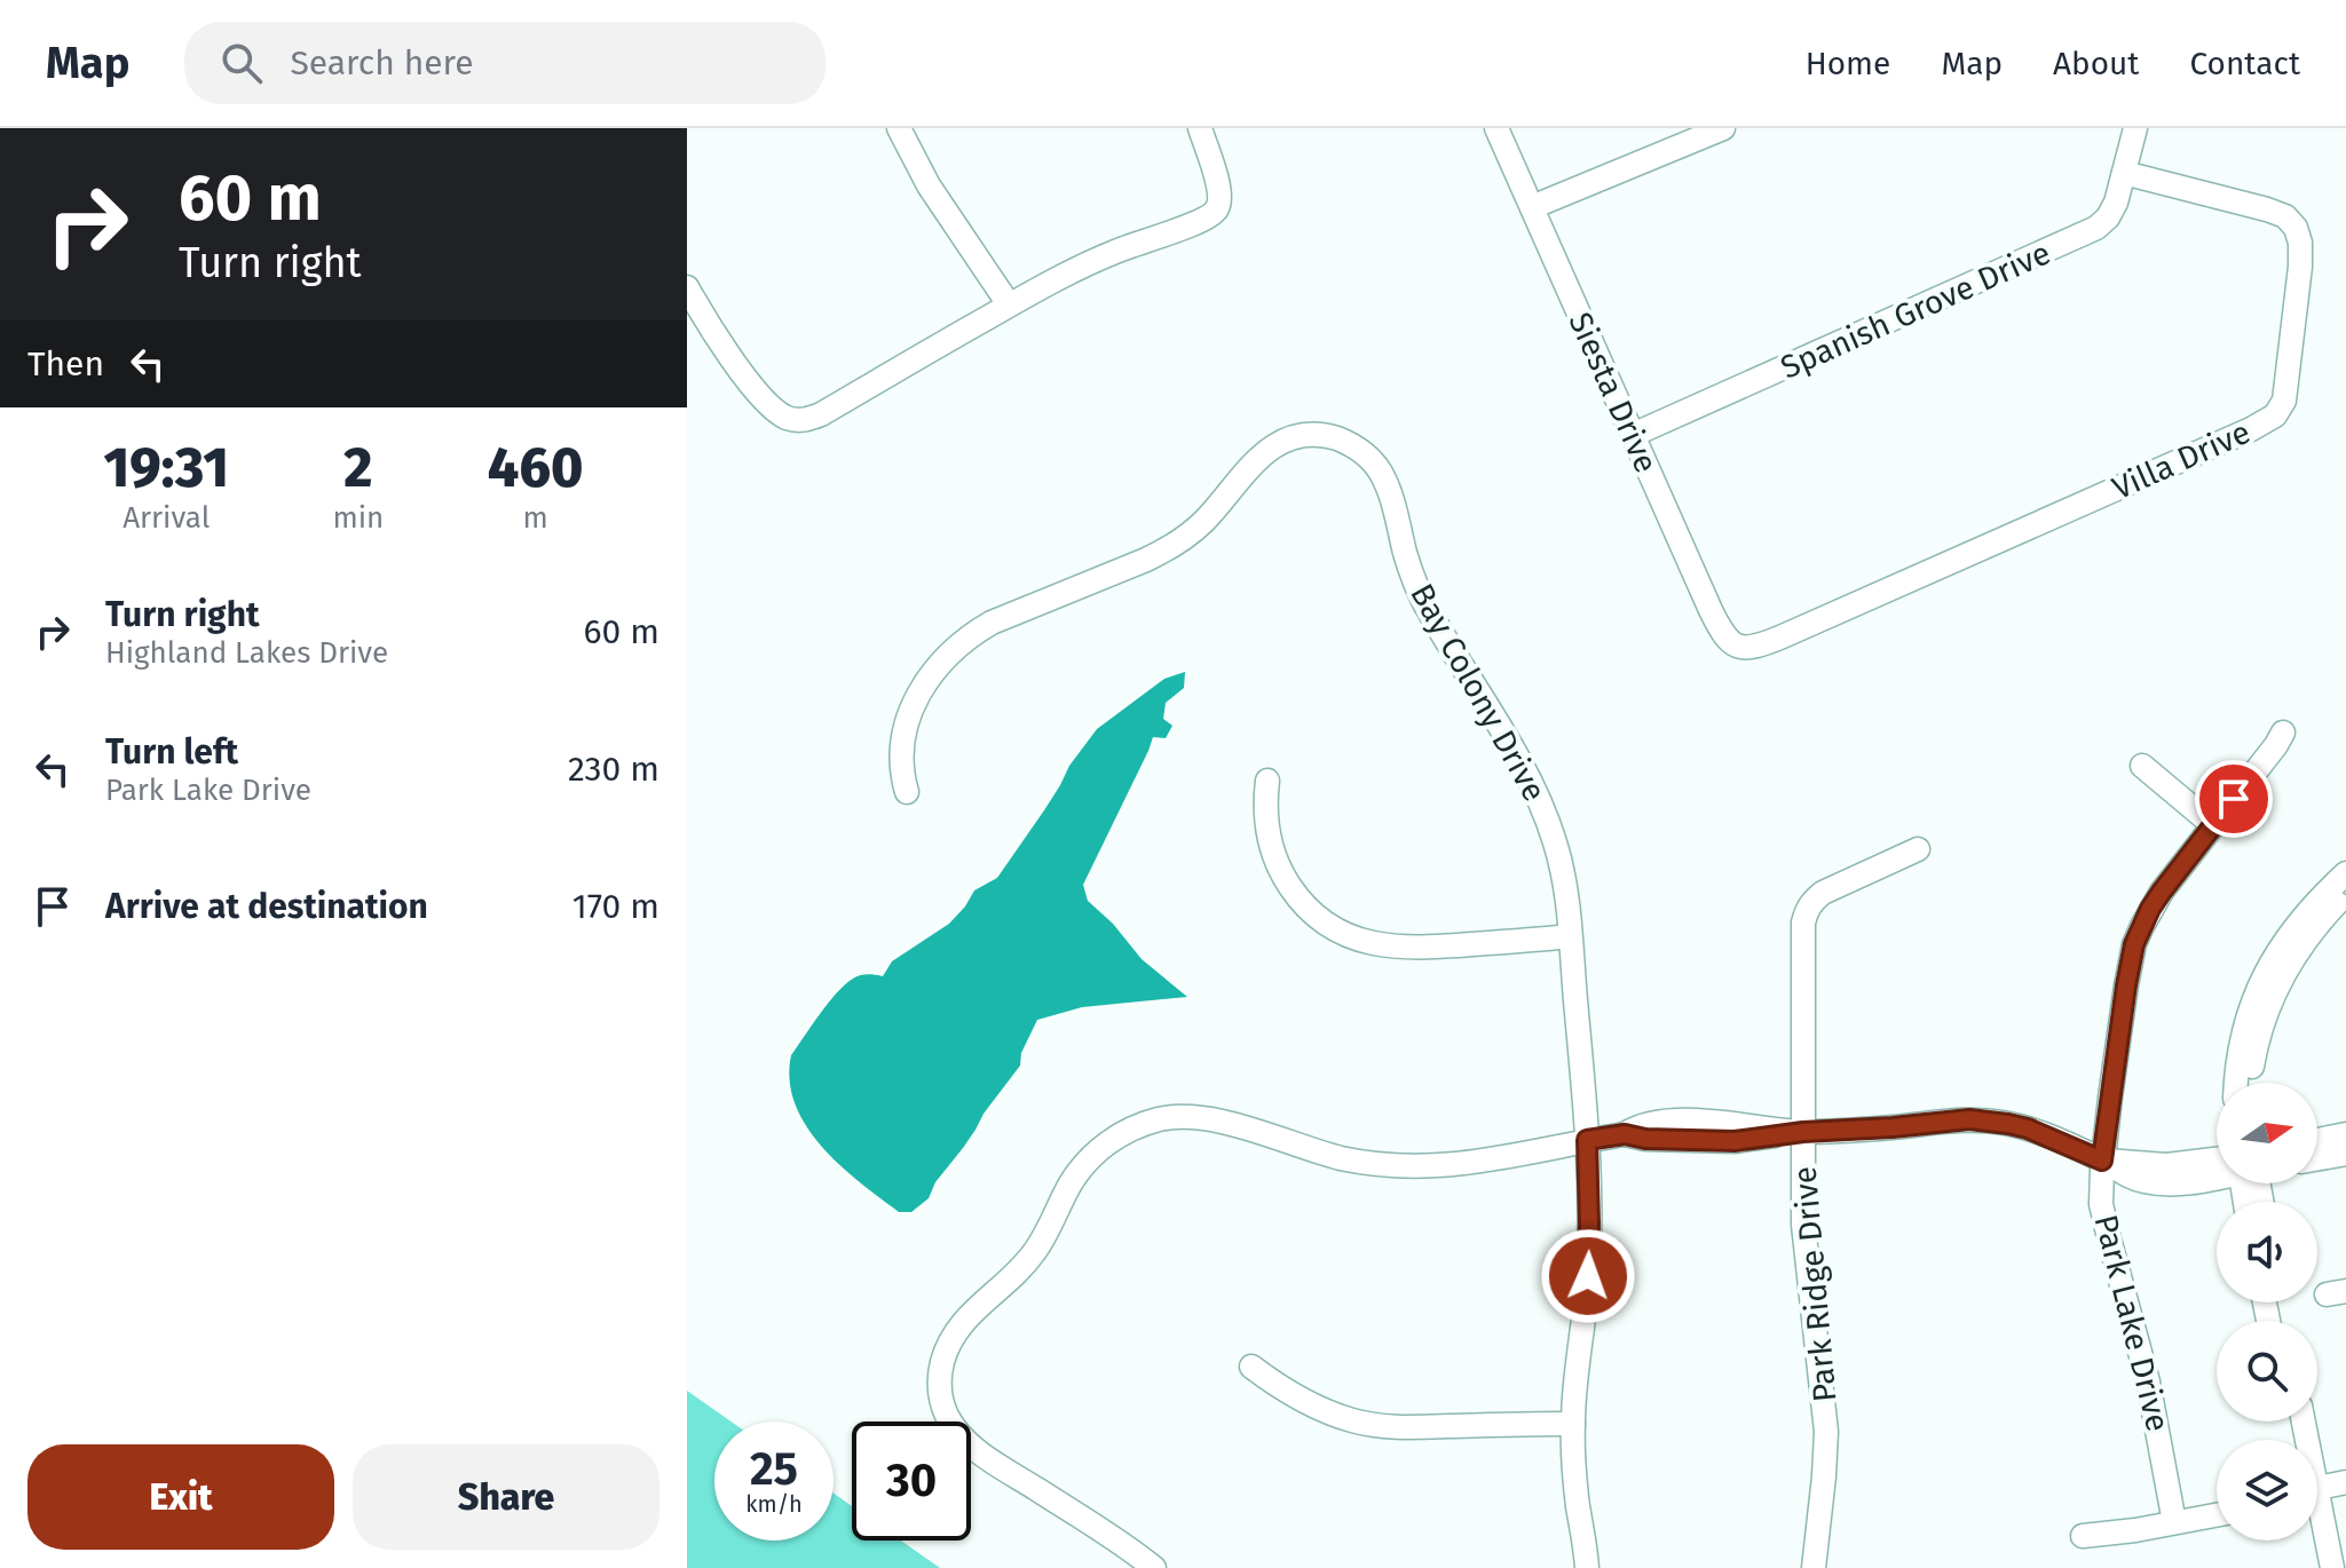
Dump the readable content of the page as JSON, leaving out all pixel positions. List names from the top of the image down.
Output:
{
  "streets": {
    "street": [
      "Spanish Grove Drive",
      "Siesta Drive",
      "Villa Drive",
      "Bay Colony Drive",
      "Park Ridge Drive",
      "Park Lake Drive"
    ]
  },
  "crossings": [
    ["Spanish Grove Drive", "Siesta Drive"],
    ["Spanish Grove Drive", "Villa Drive"],
    ["Siesta Drive", "Villa Drive"]
  ],
  "north": "right",
  "page": {
    "header": "Map",
    "search": "Search here",
    "nav": [
      "Home",
      "Map",
      "About",
      "Contact"
    ],
    "turn": ["60 m", "Turn right"],
    "then": "Then",
    "eta": [
      "19:31",
      "Arrival",
      "2",
      "min",
      "460",
      "m"
    ],
    "list": [
      {
        "name": "Turn right",
        "note": "Highland Lakes Drive",
        "value": "60 m"
      },
      {
        "name": "Turn left",
        "note": "Park Lake Drive",
        "value": "230 m"
      },
      {
        "name": "Arrive at destination",
        "value": "170 m"
      }
    ],
    "speed": "25 km/h",
    "limit": "30",
    "buttons": ["Exit", "Share"]
  }
}
